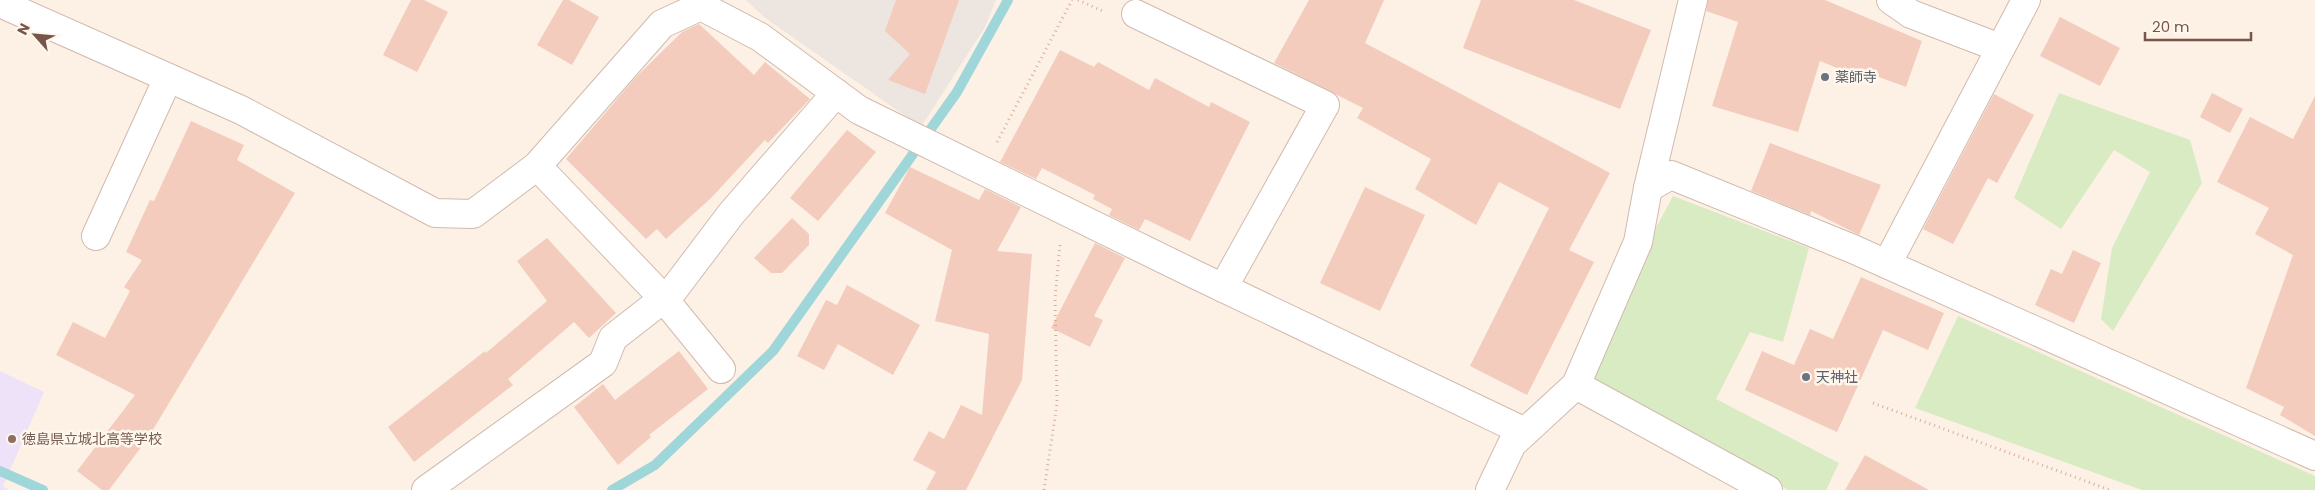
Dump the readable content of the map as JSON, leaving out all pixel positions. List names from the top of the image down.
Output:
{
  "places": ["薬師寺", "天神社", "徳島県立城北高等学校"],
  "scale_bar": "20 m",
  "north": "top left"
}
